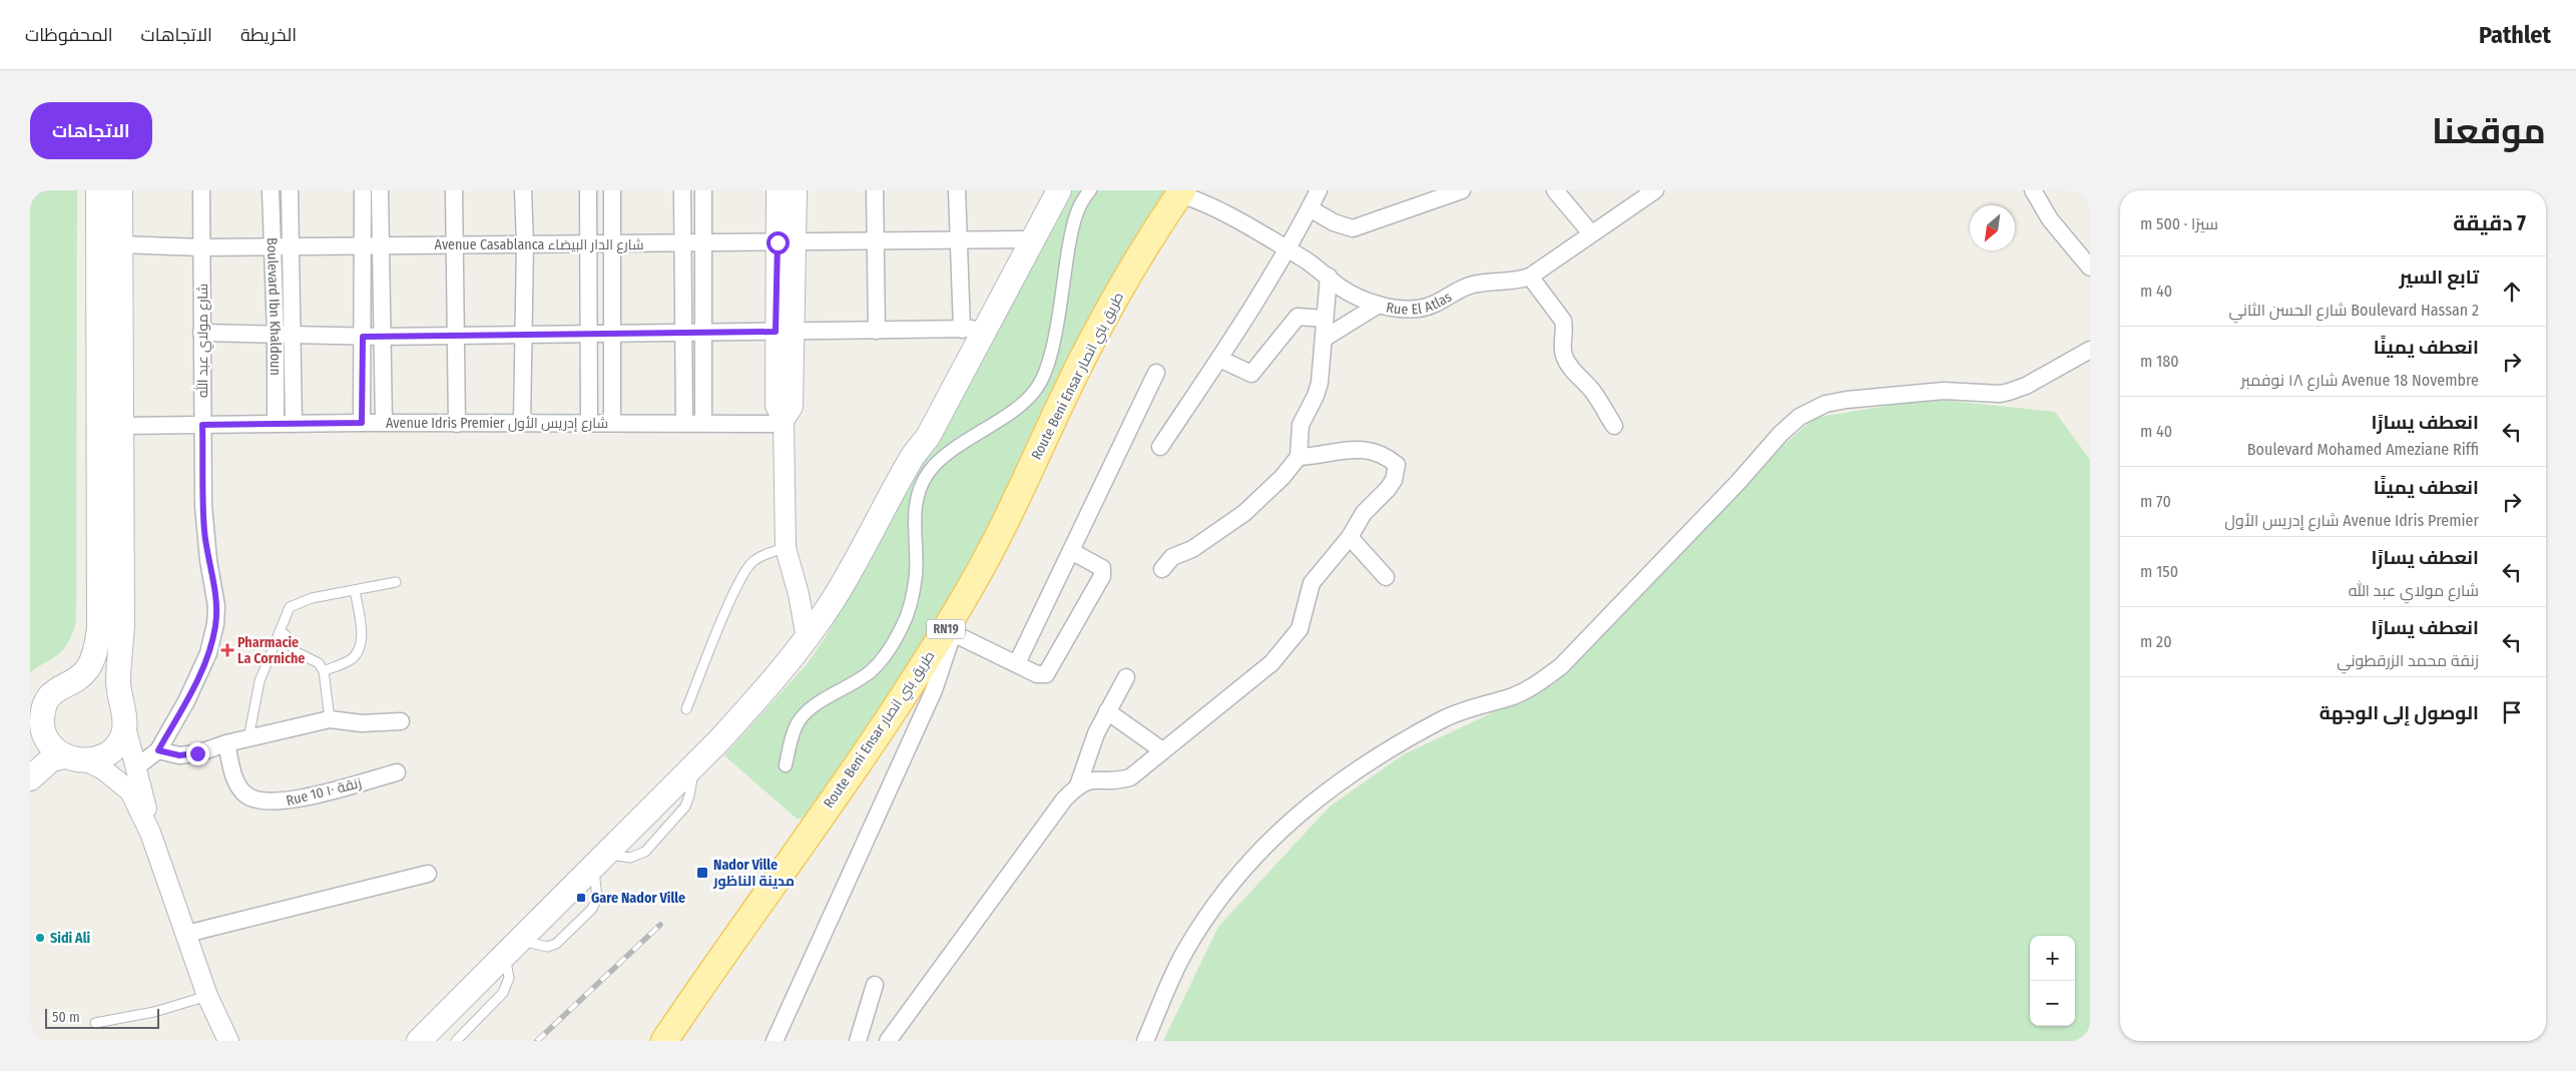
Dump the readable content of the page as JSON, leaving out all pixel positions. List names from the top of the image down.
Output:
{
  "streets": {
    "main road": ["Route Beni Ensar طريق بني انصار", "RN19"],
    "street": [
      "Avenue Casablanca شارع الدار البيضاء",
      "Rue El Atlas",
      "Boulevard Ibn Khaldoun",
      "شارع مولاي عبد الله",
      "Avenue Idris Premier شارع إدريس الأول",
      "Rue 10 زنقة ١٠"
    ]
  },
  "crossings": [
    ["Avenue Casablanca شارع الدار البيضاء", "Boulevard Ibn Khaldoun"],
    ["Avenue Casablanca شارع الدار البيضاء", "شارع مولاي عبد الله"],
    ["Rue El Atlas", "Route Beni Ensar طريق بني انصار"],
    ["Boulevard Ibn Khaldoun", "Avenue Idris Premier شارع إدريس الأول"],
    ["شارع مولاي عبد الله", "Avenue Idris Premier شارع إدريس الأول"]
  ],
  "places": {
    "health": ["Pharmacie La Corniche"],
    "transit": ["Nador Ville مدينة الناظور", "Gare Nador Ville"],
    "other": ["Sidi Ali"]
  },
  "scale_bar": "50 m",
  "north": "bottom left",
  "page": {
    "header": "Pathlet",
    "nav": ["الخريطة", "الاتجاهات", "المحفوظات"],
    "title": "موقعنا",
    "buttons": "الاتجاهات",
    "heading": ["7 دقيقة", "سيرًا · 500 m"],
    "list": [
      ["تابع السير", "Boulevard Hassan 2 شارع الحسن الثاني", "40 m"],
      ["انعطف يمينًا", "Avenue 18 Novembre شارع ١٨ نوفمبر", "180 m"],
      ["انعطف يسارًا", "Boulevard Mohamed Ameziane Riffi", "40 m"],
      ["انعطف يمينًا", "Avenue Idris Premier شارع إدريس الأول", "70 m"],
      ["انعطف يسارًا", "شارع مولاي عبد الله", "150 m"],
      ["انعطف يسارًا", "زنقة محمد الزرقطوني", "20 m"],
      "الوصول إلى الوجهة"
    ],
    "map_buttons": ["+", "−"],
    "scale": "50 m"
  }
}
